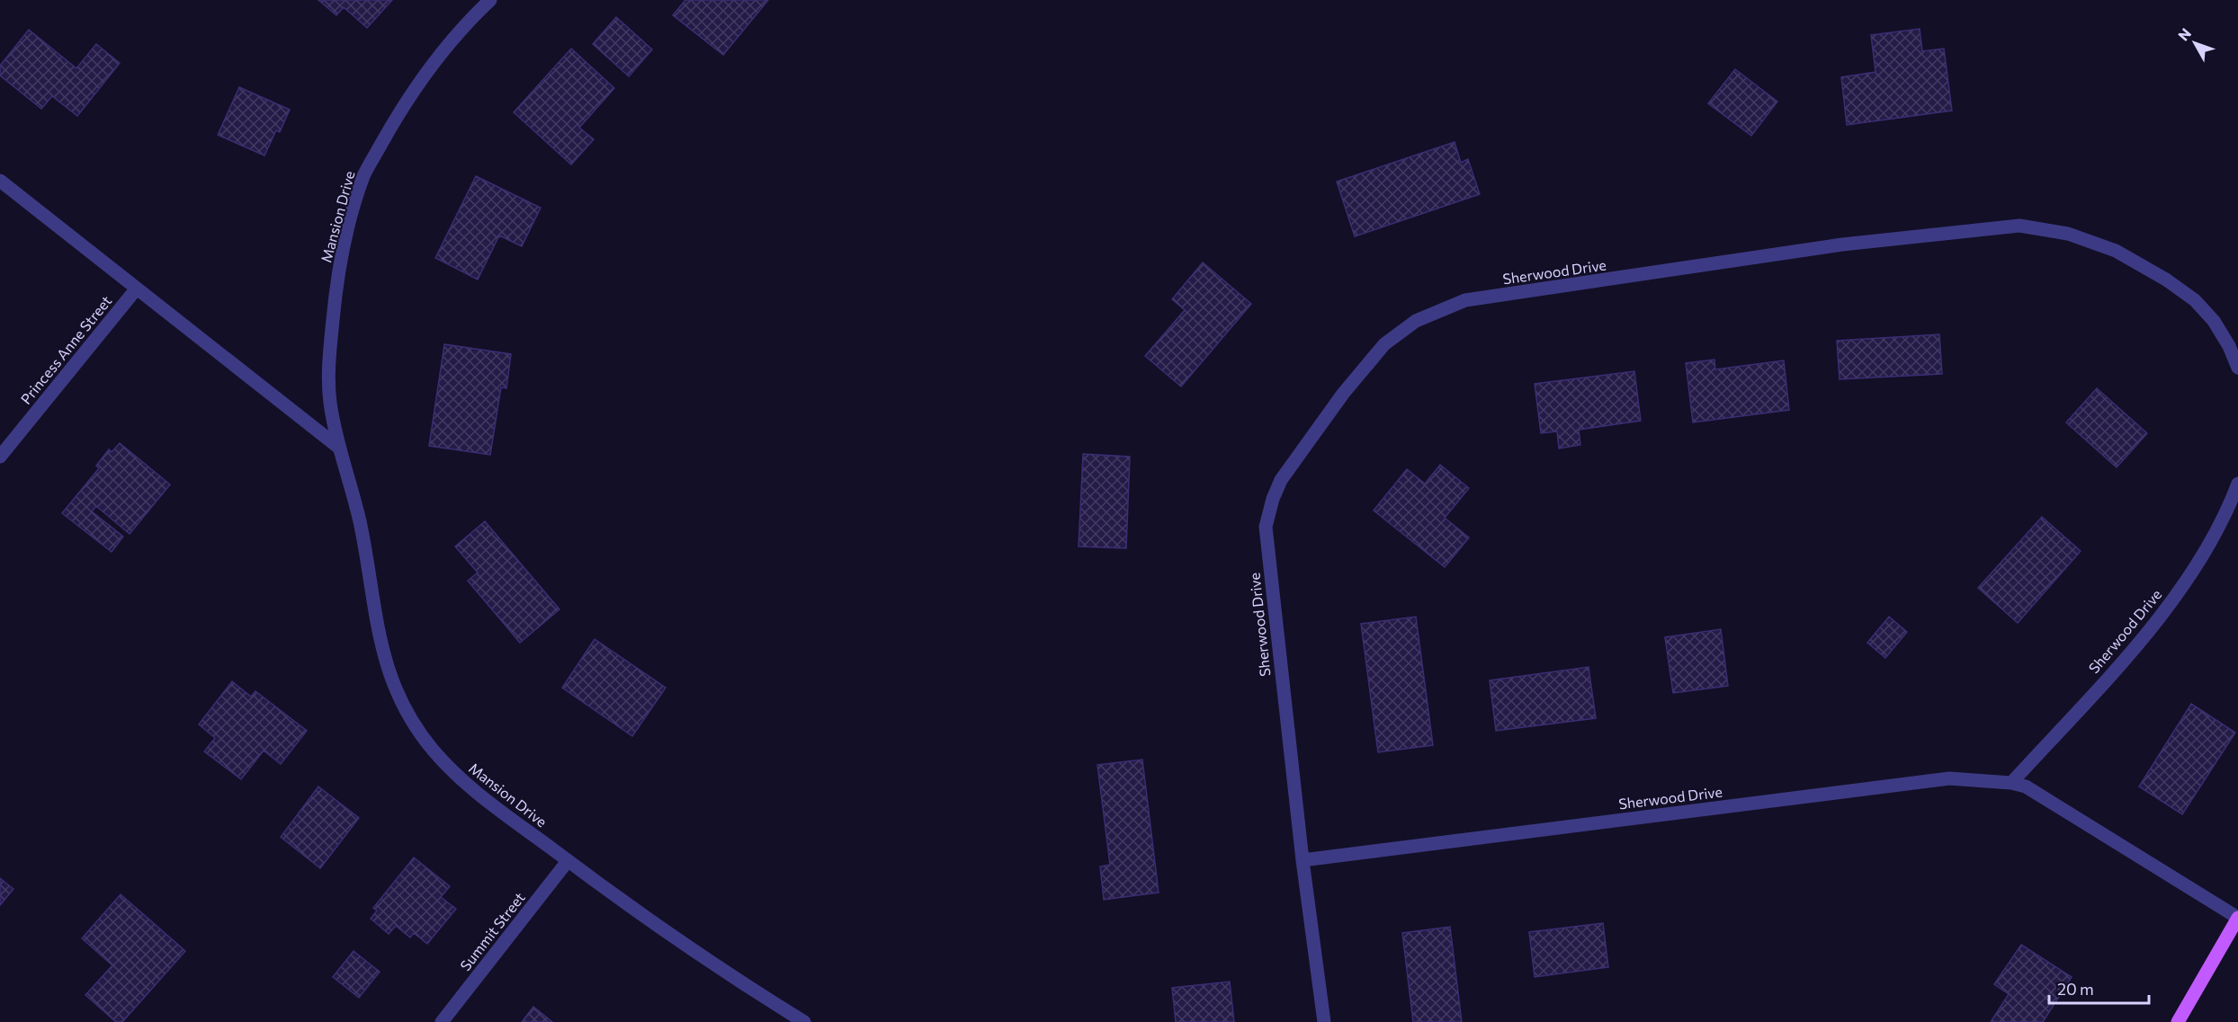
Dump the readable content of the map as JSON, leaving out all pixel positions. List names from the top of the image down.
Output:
{
  "streets": {
    "street": [
      "Mansion Drive",
      "Sherwood Drive",
      "Princess Anne Street",
      "Summit Street"
    ]
  },
  "crossings": [
    ["Mansion Drive", "Summit Street"]
  ],
  "scale_bar": "20 m",
  "north": "top left"
}
